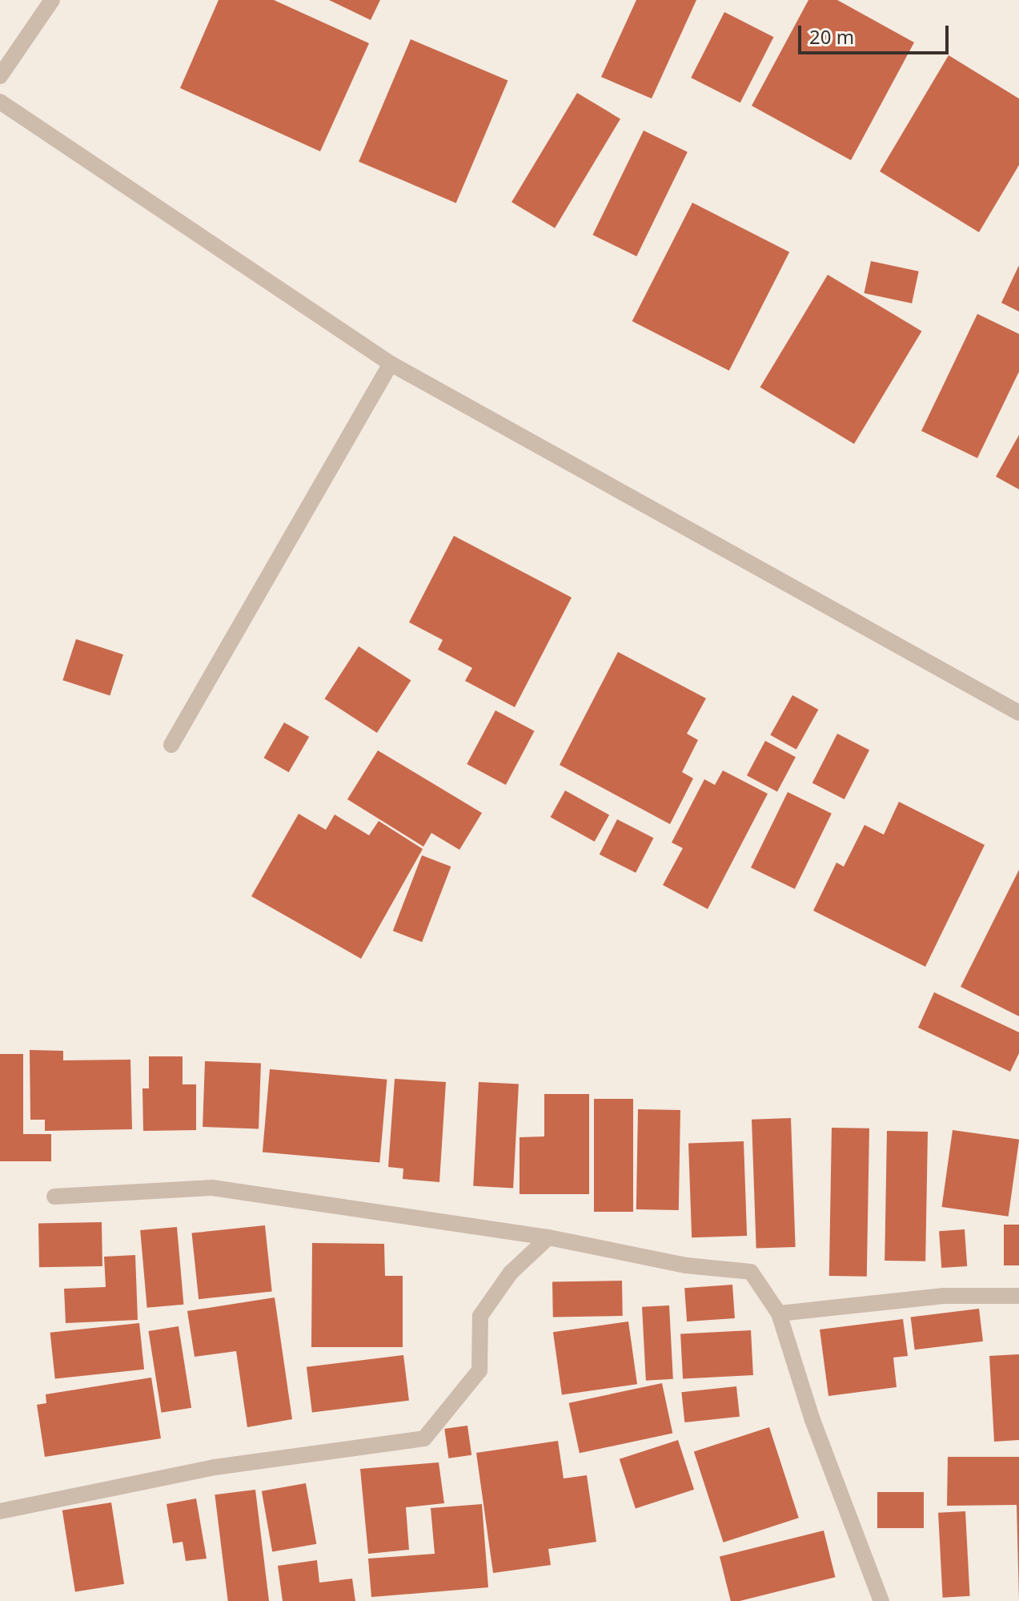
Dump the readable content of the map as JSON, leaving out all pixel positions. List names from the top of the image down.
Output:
{
  "scale_bar": "20 m"
}
